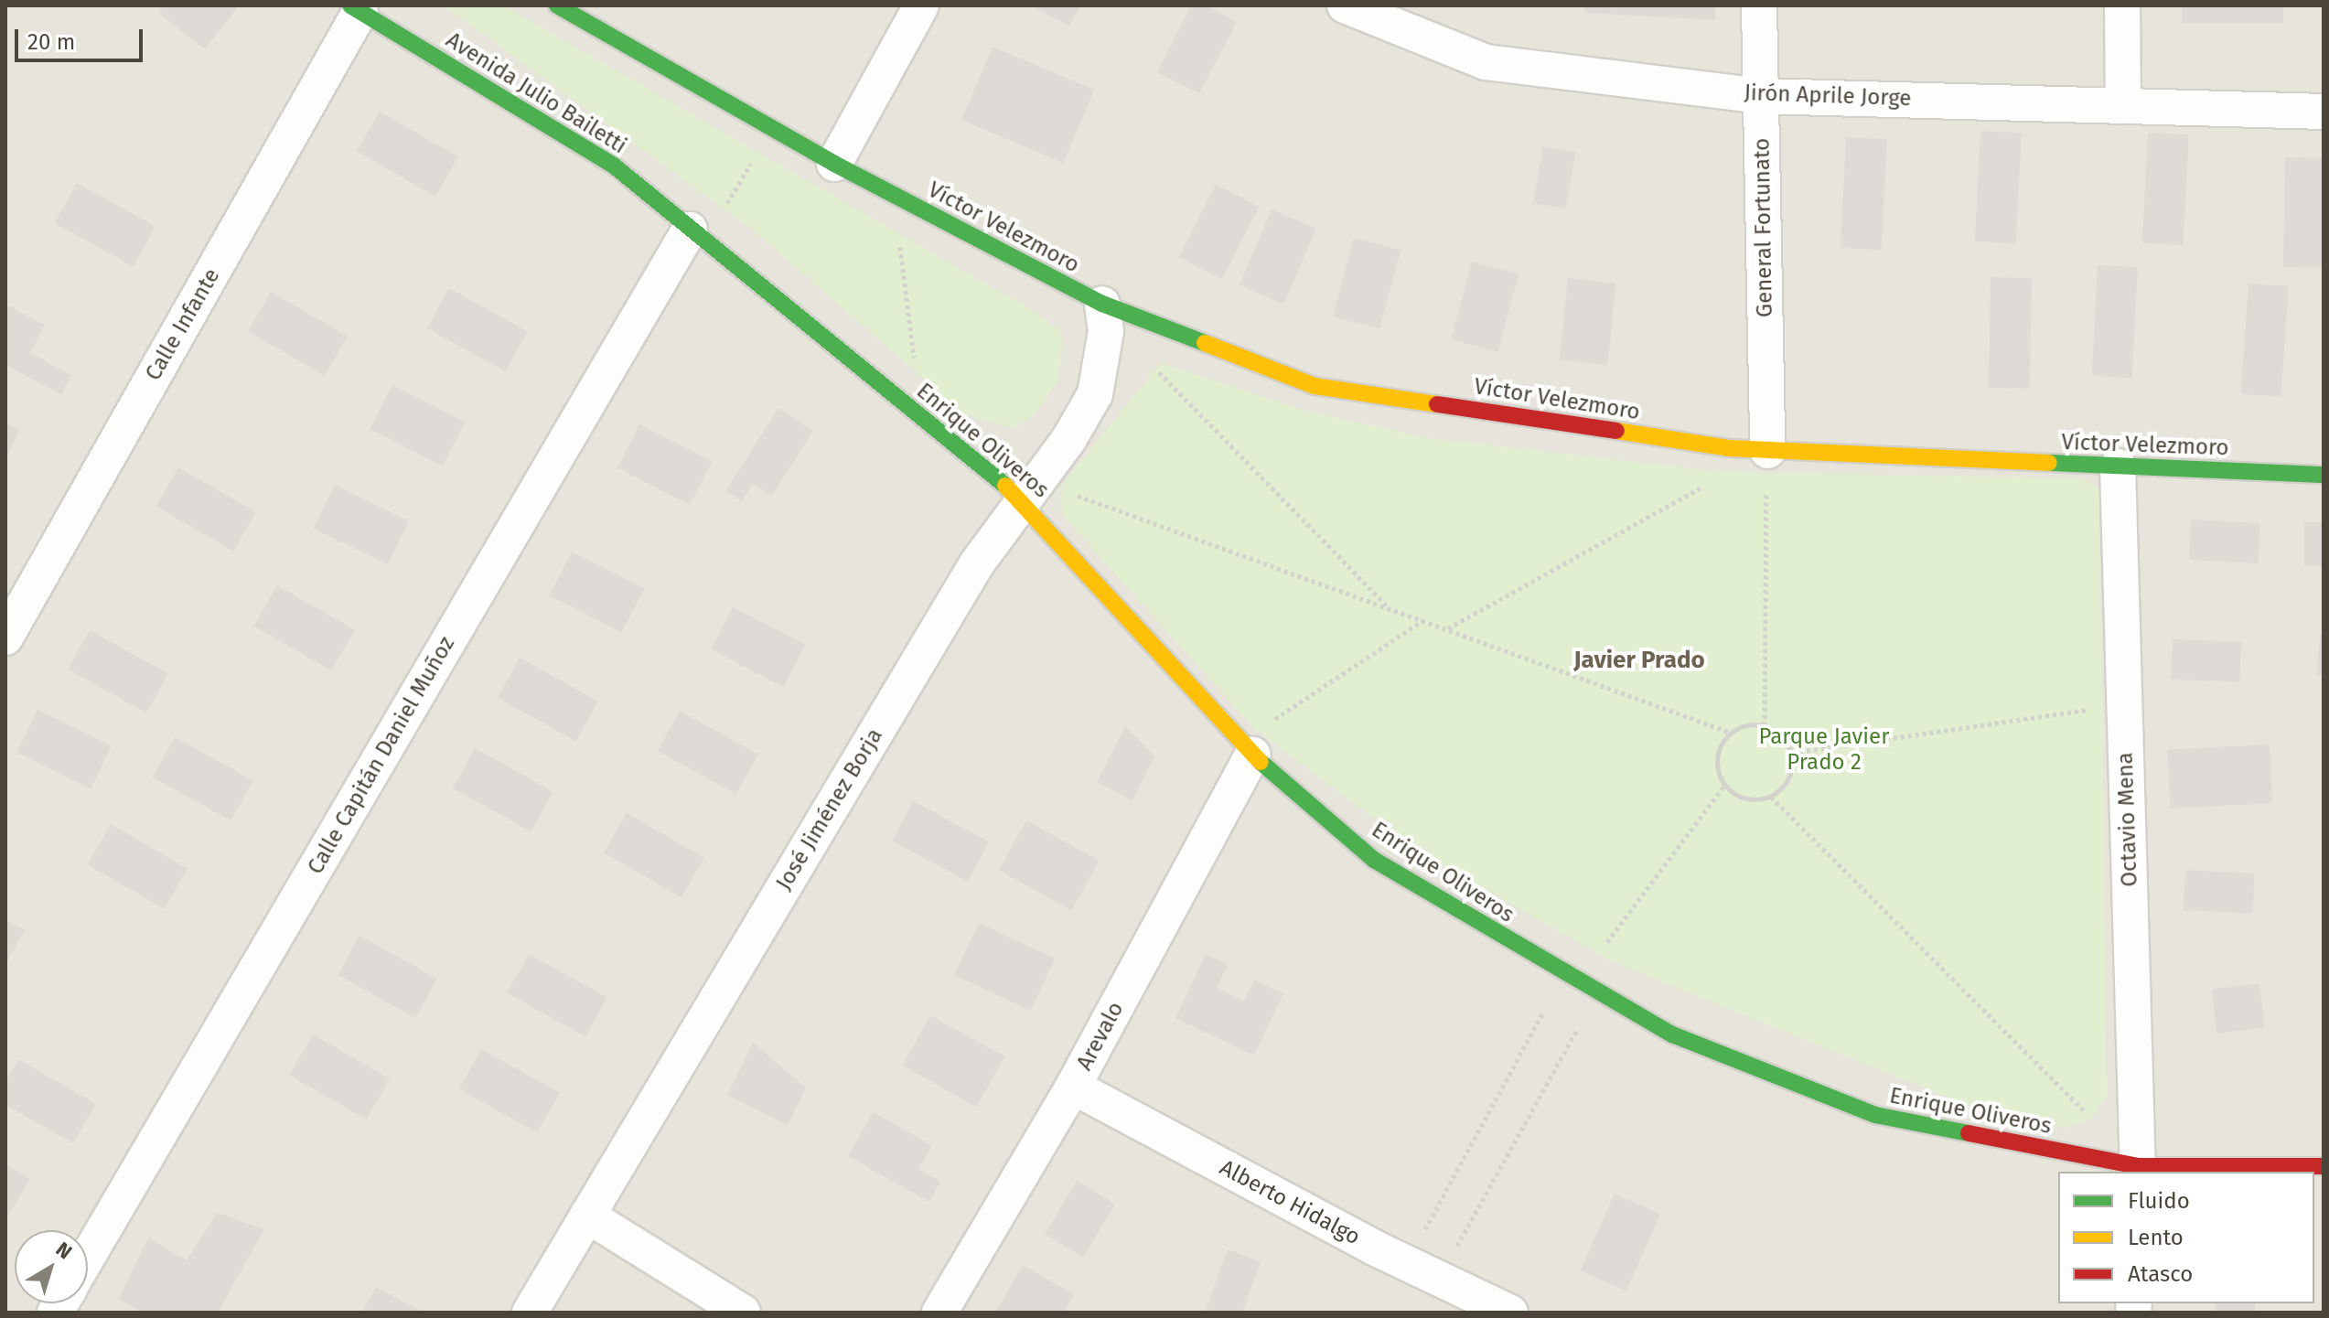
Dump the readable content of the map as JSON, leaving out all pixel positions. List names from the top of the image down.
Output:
{
  "streets": {
    "street": [
      "Avenida Julio Bailetti",
      "Jirón Aprile Jorge",
      "Víctor Velezmoro",
      "General Fortunato",
      "Calle Infante",
      "Enrique Oliveros",
      "Calle Capitán Daniel Muñoz",
      "José Jiménez Borja",
      "Octavio Mena",
      "Arevalo",
      "Alberto Hidalgo"
    ]
  },
  "crossings": [
    ["Avenida Julio Bailetti", "Calle Infante"],
    ["Avenida Julio Bailetti", "Enrique Oliveros"],
    ["Avenida Julio Bailetti", "Calle Capitán Daniel Muñoz"],
    ["Jirón Aprile Jorge", "General Fortunato"],
    ["Víctor Velezmoro", "General Fortunato"],
    ["Víctor Velezmoro", "José Jiménez Borja"],
    ["Víctor Velezmoro", "Octavio Mena"],
    ["Enrique Oliveros", "Calle Capitán Daniel Muñoz"],
    ["Enrique Oliveros", "José Jiménez Borja"],
    ["Enrique Oliveros", "Octavio Mena"],
    ["Enrique Oliveros", "Arevalo"],
    ["Arevalo", "Alberto Hidalgo"]
  ],
  "districts": ["Javier Prado"],
  "parks": ["Parque Javier Prado 2"],
  "legend": ["Fluido", "Lento", "Atasco"],
  "scale_bar": "20 m",
  "north": "top right"
}
